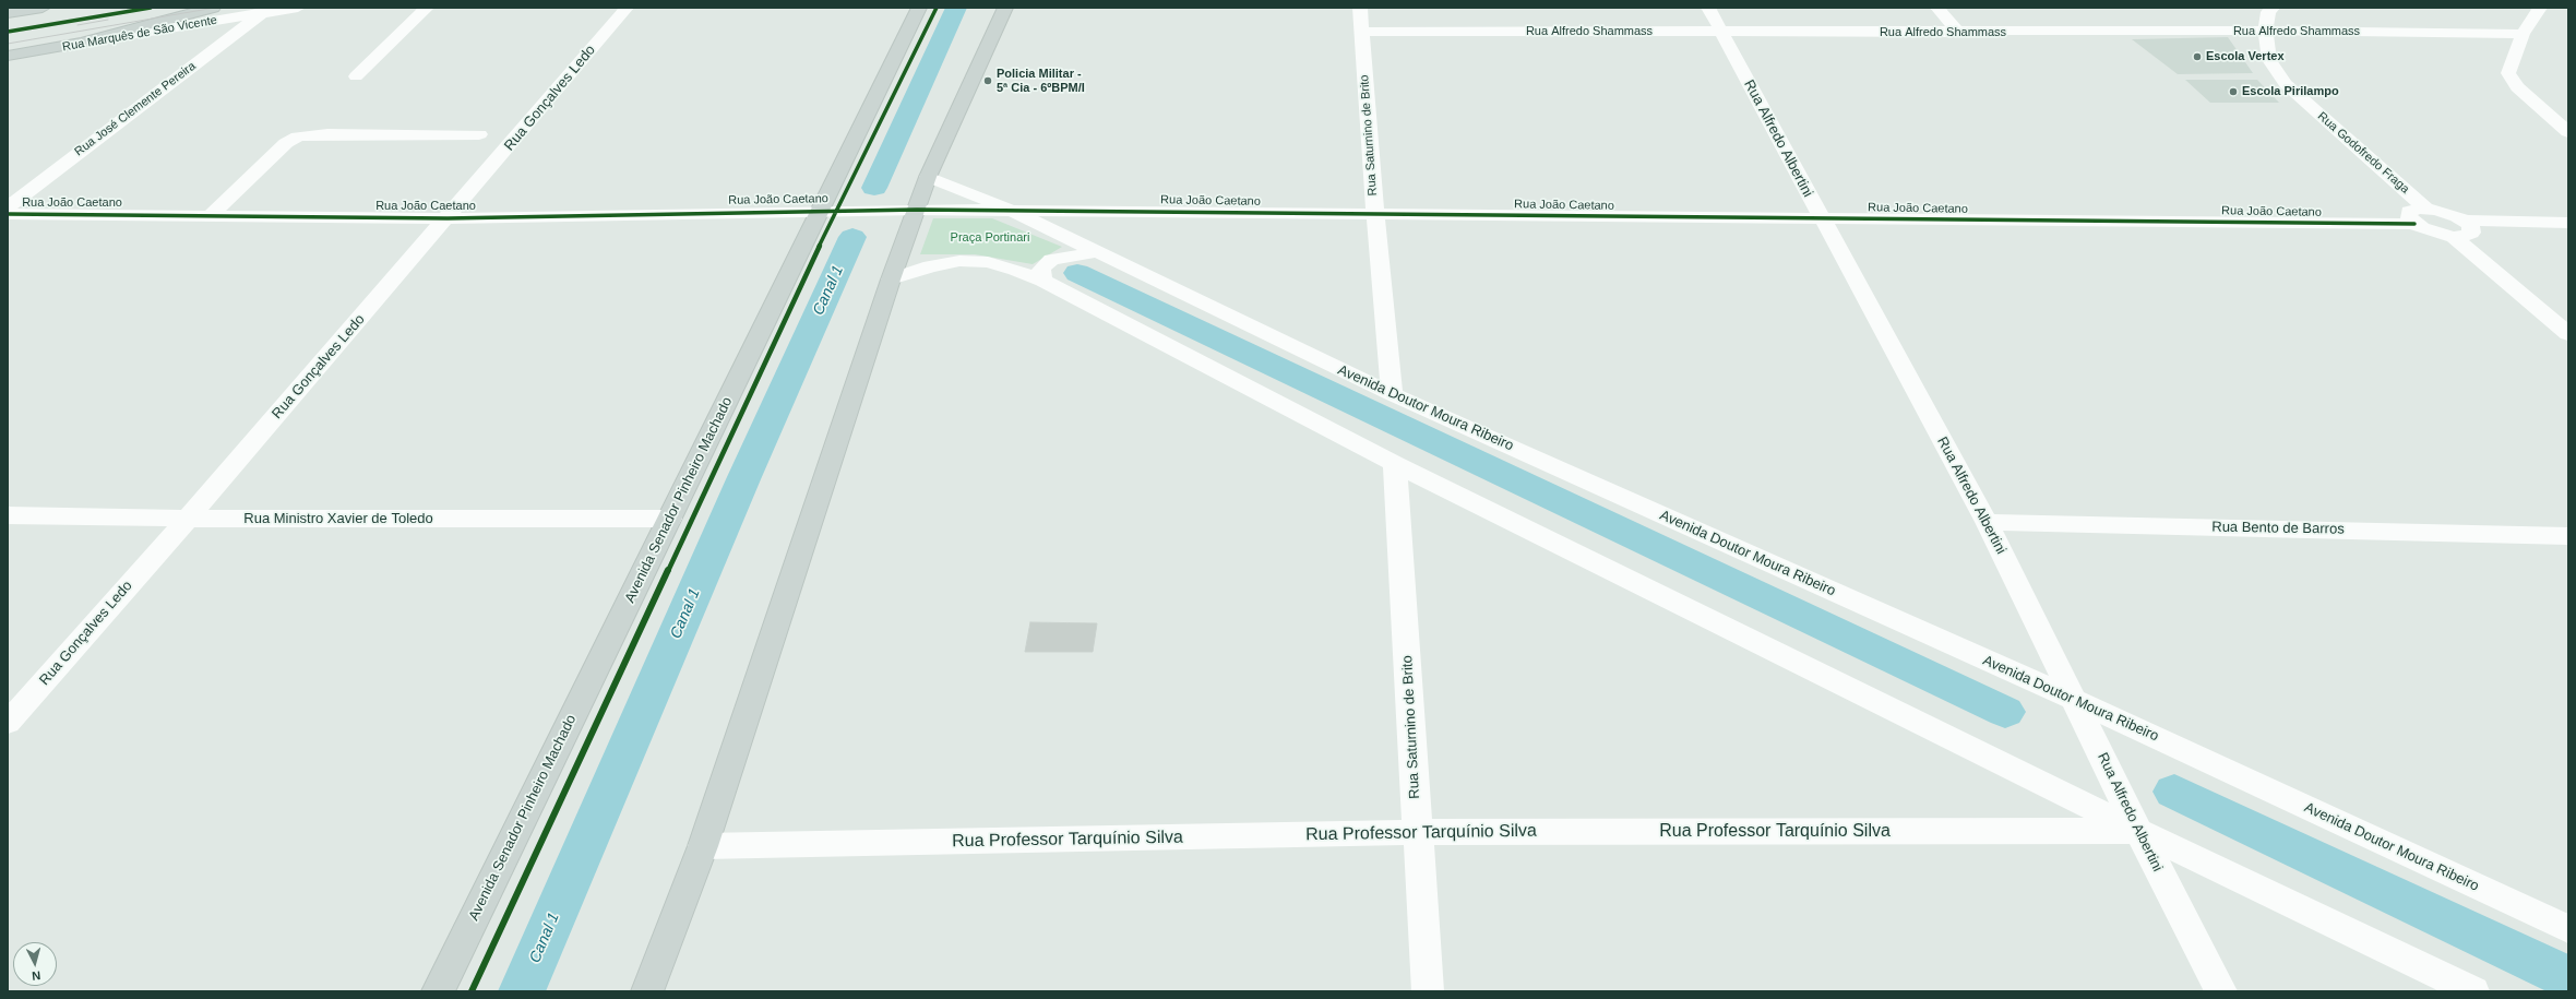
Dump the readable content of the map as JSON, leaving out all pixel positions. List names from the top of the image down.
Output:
{
  "streets": {
    "main road": ["Rua Marquês de São Vicente", "Avenida Senador Pinheiro Machado"],
    "street": [
      "Rua Alfredo Shammass",
      "Rua Gonçalves Ledo",
      "Rua José Clemente Pereira",
      "Rua Saturnino de Brito",
      "Rua Alfredo Albertini",
      "Rua Godofredo Fraga",
      "Rua João Caetano",
      "Avenida Doutor Moura Ribeiro",
      "Rua Ministro Xavier de Toledo",
      "Rua Bento de Barros",
      "Rua Professor Tarquínio Silva"
    ]
  },
  "crossings": [
    ["Rua Alfredo Shammass", "Rua Saturnino de Brito"],
    ["Rua Alfredo Shammass", "Rua Alfredo Albertini"],
    ["Rua Alfredo Shammass", "Rua Godofredo Fraga"],
    ["Rua Marquês de São Vicente", "Rua José Clemente Pereira"],
    ["Rua Gonçalves Ledo", "Rua João Caetano"],
    ["Rua Gonçalves Ledo", "Rua Ministro Xavier de Toledo"],
    ["Rua Saturnino de Brito", "Rua João Caetano"],
    ["Rua Saturnino de Brito", "Avenida Doutor Moura Ribeiro"],
    ["Rua Saturnino de Brito", "Rua Professor Tarquínio Silva"],
    ["Rua Alfredo Albertini", "Rua João Caetano"],
    ["Rua Alfredo Albertini", "Avenida Doutor Moura Ribeiro"],
    ["Rua Alfredo Albertini", "Rua Bento de Barros"],
    ["Rua Alfredo Albertini", "Rua Professor Tarquínio Silva"],
    ["Rua João Caetano", "Avenida Doutor Moura Ribeiro"],
    ["Rua João Caetano", "Avenida Senador Pinheiro Machado"],
    ["Avenida Senador Pinheiro Machado", "Rua Ministro Xavier de Toledo"]
  ],
  "water": ["Canal 1"],
  "parks": ["Praça Portinari"],
  "places": ["Escola Vertex", "Policia Militar - 5ª Cia - 6ºBPM/I", "Escola Pirilampo"],
  "north": "bottom"
}
